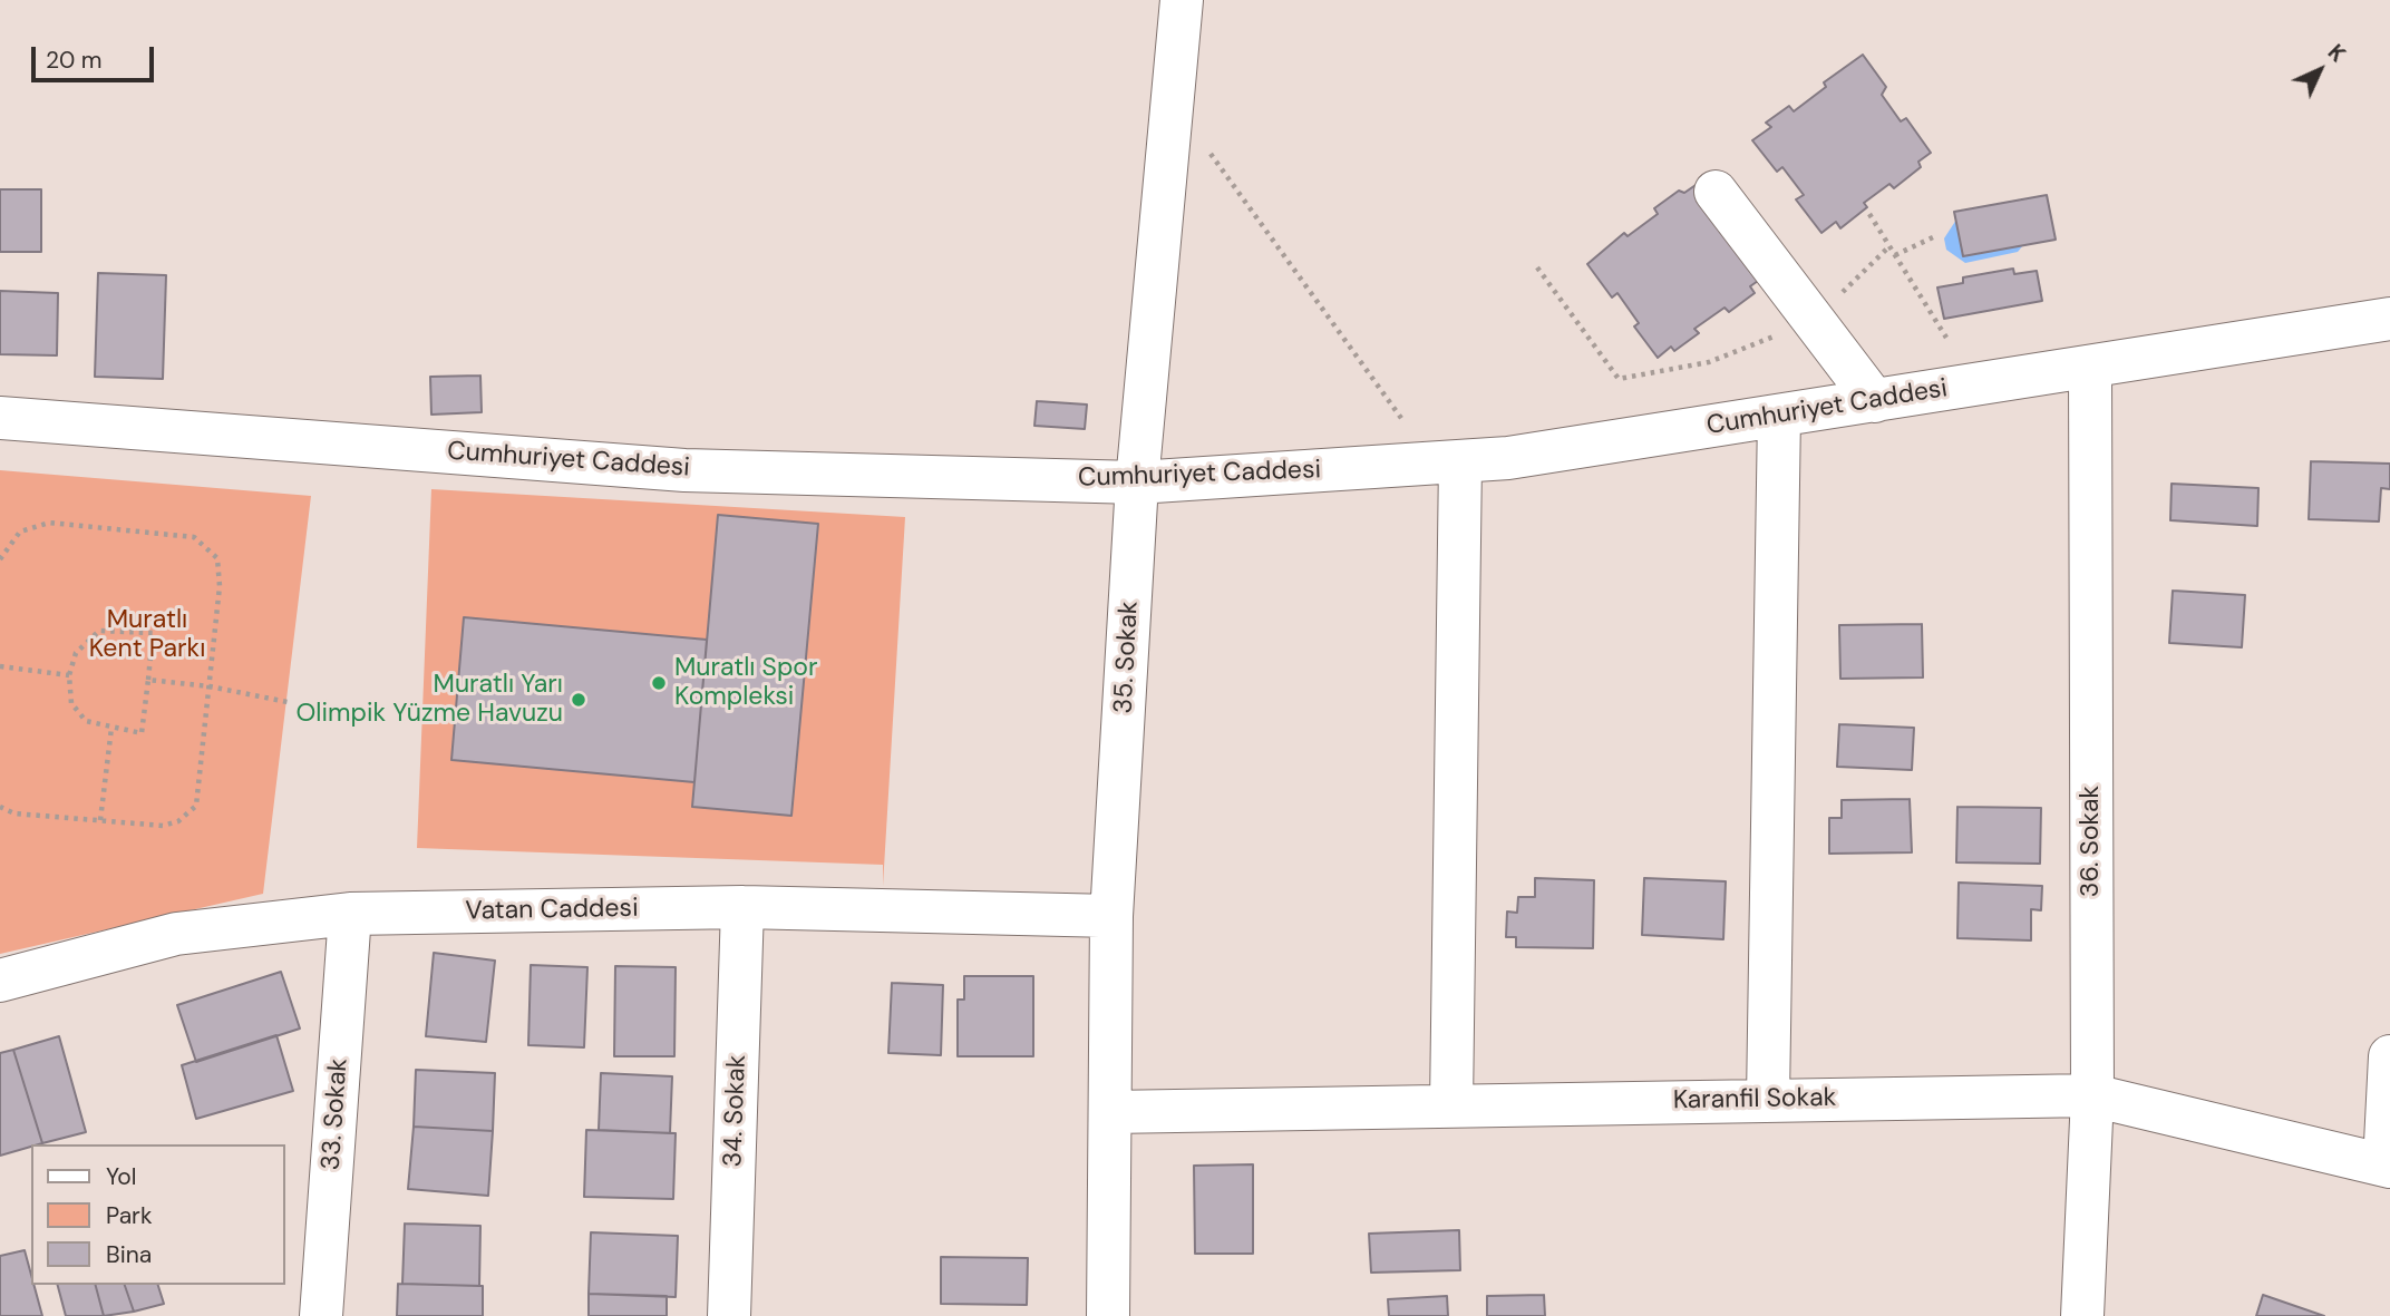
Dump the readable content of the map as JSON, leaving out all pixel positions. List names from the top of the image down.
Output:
{
  "streets": {
    "street": [
      "Cumhuriyet Caddesi",
      "35. Sokak",
      "36. Sokak",
      "Vatan Caddesi",
      "Karanfil Sokak",
      "34. Sokak",
      "33. Sokak"
    ]
  },
  "crossings": [
    ["Cumhuriyet Caddesi", "35. Sokak"],
    ["Cumhuriyet Caddesi", "36. Sokak"],
    ["35. Sokak", "Vatan Caddesi"],
    ["35. Sokak", "Karanfil Sokak"],
    ["36. Sokak", "Karanfil Sokak"],
    ["Vatan Caddesi", "34. Sokak"],
    ["Vatan Caddesi", "33. Sokak"]
  ],
  "parks": ["Muratlı Kent Parkı"],
  "places": ["Muratlı Spor Kompleksi", "Muratlı Yarı Olimpik Yüzme Havuzu"],
  "legend": ["Yol", "Park", "Bina"],
  "scale_bar": "20 m",
  "north": "top right"
}
